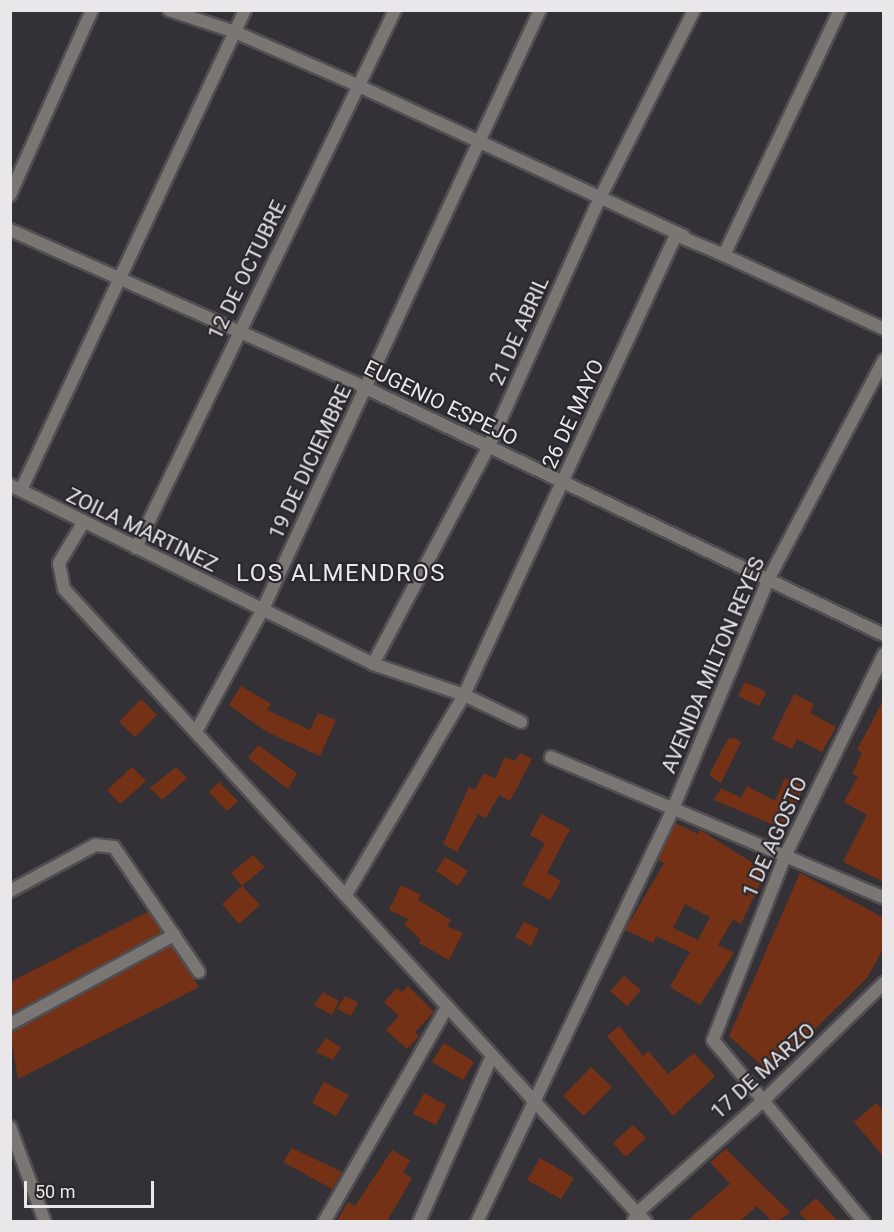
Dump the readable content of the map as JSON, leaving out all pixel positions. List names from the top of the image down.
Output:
{
  "streets": {
    "street": [
      "12 DE OCTUBRE",
      "21 DE ABRIL",
      "EUGENIO ESPEJO",
      "26 DE MAYO",
      "19 DE DICIEMBRE",
      "ZOILA MARTINEZ",
      "AVENIDA MILTON REYES",
      "1 DE AGOSTO",
      "17 DE MARZO"
    ]
  },
  "crossings": [
    ["12 DE OCTUBRE", "EUGENIO ESPEJO"],
    ["12 DE OCTUBRE", "ZOILA MARTINEZ"],
    ["21 DE ABRIL", "EUGENIO ESPEJO"],
    ["21 DE ABRIL", "ZOILA MARTINEZ"],
    ["EUGENIO ESPEJO", "26 DE MAYO"],
    ["EUGENIO ESPEJO", "19 DE DICIEMBRE"],
    ["EUGENIO ESPEJO", "AVENIDA MILTON REYES"],
    ["26 DE MAYO", "ZOILA MARTINEZ"],
    ["19 DE DICIEMBRE", "ZOILA MARTINEZ"],
    ["1 DE AGOSTO", "17 DE MARZO"]
  ],
  "districts": ["LOS ALMENDROS"],
  "scale_bar": "50 m"
}
